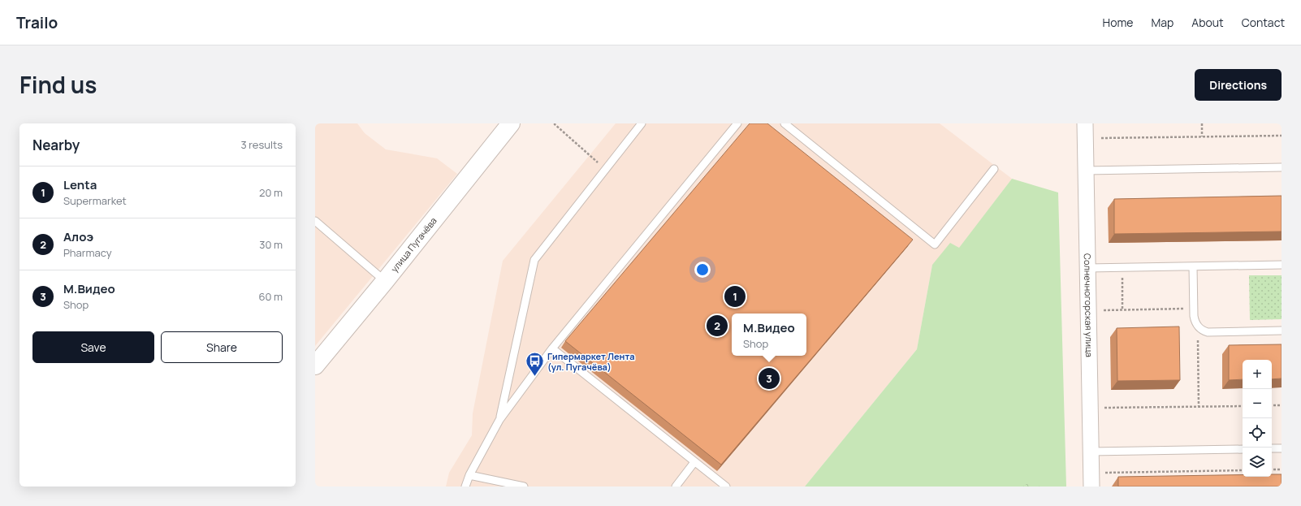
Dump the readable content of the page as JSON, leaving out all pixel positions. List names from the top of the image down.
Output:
{
  "streets": {
    "main road": ["улица Пугачёва"],
    "street": ["Солнечногорская улица"]
  },
  "places": {
    "bus stop": ["Гипермаркет Лента (ул. Пугачёва)"]
  },
  "page": {
    "header": "Trailo",
    "nav": [
      "Home",
      "Map",
      "About",
      "Contact"
    ],
    "title": "Find us",
    "buttons": [
      "Directions",
      ["Save", "Share"]
    ],
    "heading": ["Nearby", "3 results"],
    "list": [
      {
        "mark": "1",
        "name": "Lenta",
        "note": "Supermarket",
        "value": "20 m"
      },
      {
        "mark": "2",
        "name": "Алоэ",
        "note": "Pharmacy",
        "value": "30 m"
      },
      {
        "mark": "3",
        "name": "М.Видео",
        "note": "Shop",
        "value": "60 m"
      }
    ],
    "pins": ["1", "2", "3"],
    "popup": ["М.Видео", "Shop"],
    "map_buttons": ["+", "−"]
  }
}
